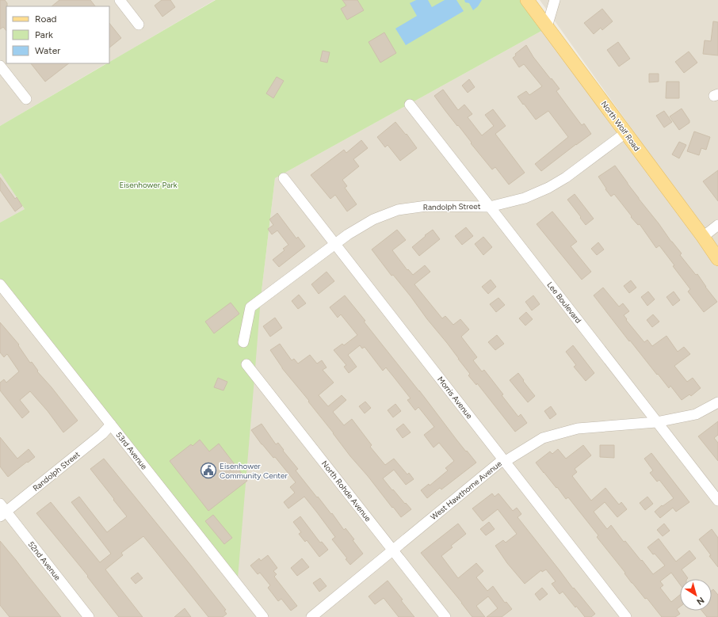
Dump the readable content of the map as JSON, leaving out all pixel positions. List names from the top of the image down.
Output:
{
  "streets": {
    "main road": ["North Wolf Road"],
    "street": [
      "Randolph Street",
      "Lee Boulevard",
      "Morris Avenue",
      "53rd Avenue",
      "West Hawthorne Avenue",
      "North Rohde Avenue",
      "52nd Avenue"
    ]
  },
  "crossings": [
    ["North Wolf Road", "Randolph Street"],
    ["Randolph Street", "Lee Boulevard"],
    ["Randolph Street", "Morris Avenue"],
    ["Randolph Street", "53rd Avenue"],
    ["Randolph Street", "52nd Avenue"],
    ["Lee Boulevard", "West Hawthorne Avenue"],
    ["Morris Avenue", "West Hawthorne Avenue"],
    ["West Hawthorne Avenue", "North Rohde Avenue"]
  ],
  "parks": ["Eisenhower Park"],
  "places": {
    "public building": ["Eisenhower Community Center"]
  },
  "legend": ["Road", "Park", "Water"],
  "north": "bottom right"
}
